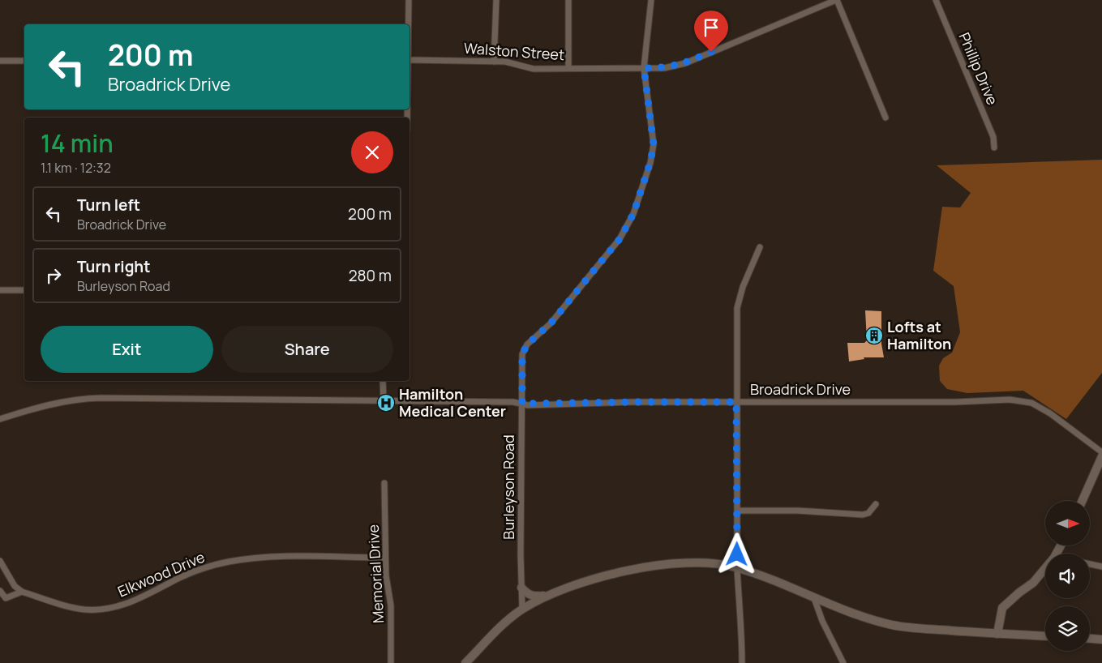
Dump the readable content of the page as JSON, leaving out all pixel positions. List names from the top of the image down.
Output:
{
  "streets": {
    "street": [
      "Walston Street",
      "Phillip Drive",
      "Broadrick Drive",
      "Burleyson Road",
      "Memorial Drive",
      "Elkwood Drive"
    ]
  },
  "crossings": [
    ["Walston Street", "Burleyson Road"],
    ["Broadrick Drive", "Burleyson Road"],
    ["Memorial Drive", "Elkwood Drive"]
  ],
  "places": {
    "building": ["Lofts at Hamilton"],
    "hospital": ["Hamilton Medical Center"]
  },
  "north": "right",
  "page": {
    "turn": ["200 m", "Broadrick Drive"],
    "heading": ["14 min", "1.1 km · 12:32"],
    "list": [
      {
        "name": "Turn left",
        "note": "Broadrick Drive",
        "value": "200 m"
      },
      {
        "name": "Turn right",
        "note": "Burleyson Road",
        "value": "280 m"
      }
    ],
    "buttons": ["Exit", "Share"]
  }
}
